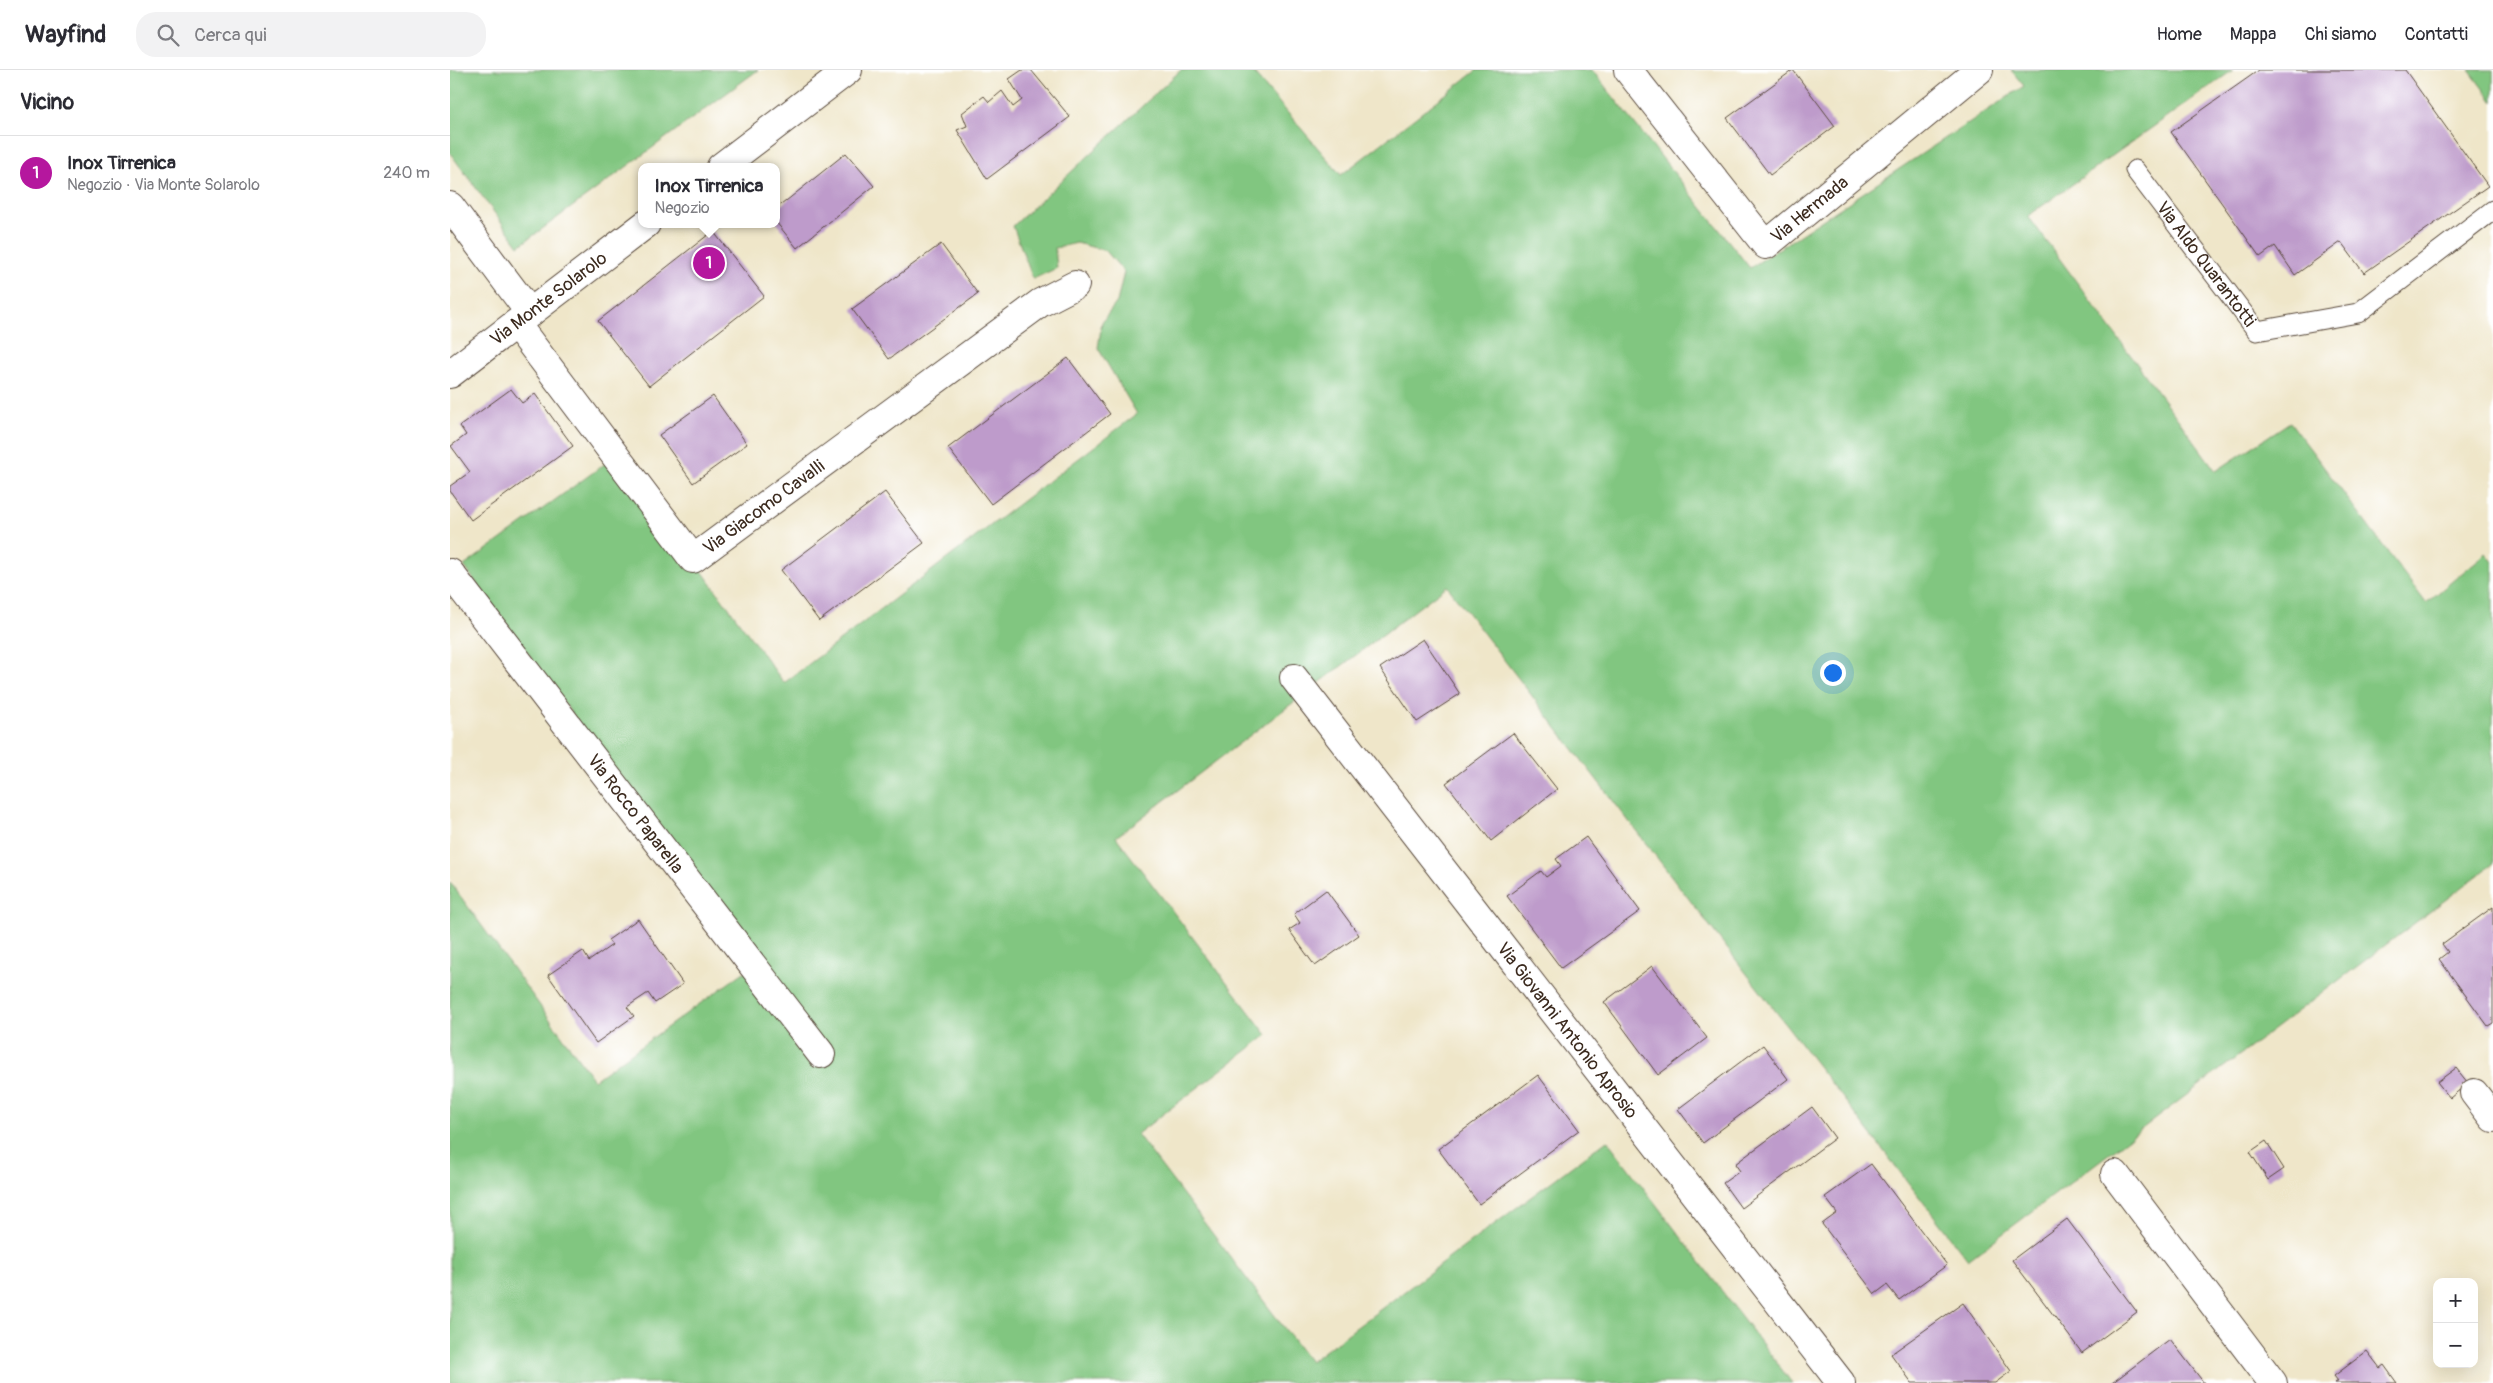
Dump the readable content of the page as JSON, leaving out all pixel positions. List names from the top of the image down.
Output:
{
  "streets": {
    "street": [
      "Via Hermada",
      "Via Monte Solarolo",
      "Via Giacomo Cavalli",
      "Via Rocco Paparella",
      "Via Giovanni Antonio Aprosio"
    ],
    "lane": ["Via Aldo Quarantotti"]
  },
  "crossings": [
    ["Via Monte Solarolo", "Via Giacomo Cavalli"]
  ],
  "page": {
    "header": "Wayfind",
    "search": "Cerca qui",
    "nav": [
      "Home",
      "Mappa",
      "Chi siamo",
      "Contatti"
    ],
    "heading": "Vicino",
    "list": [
      {
        "mark": "1",
        "name": "Inox Tirrenica",
        "note": "Negozio · Via Monte Solarolo",
        "value": "240 m"
      }
    ],
    "popup": ["Inox Tirrenica", "Negozio"],
    "pins": "1",
    "map_buttons": ["+", "−"]
  }
}
